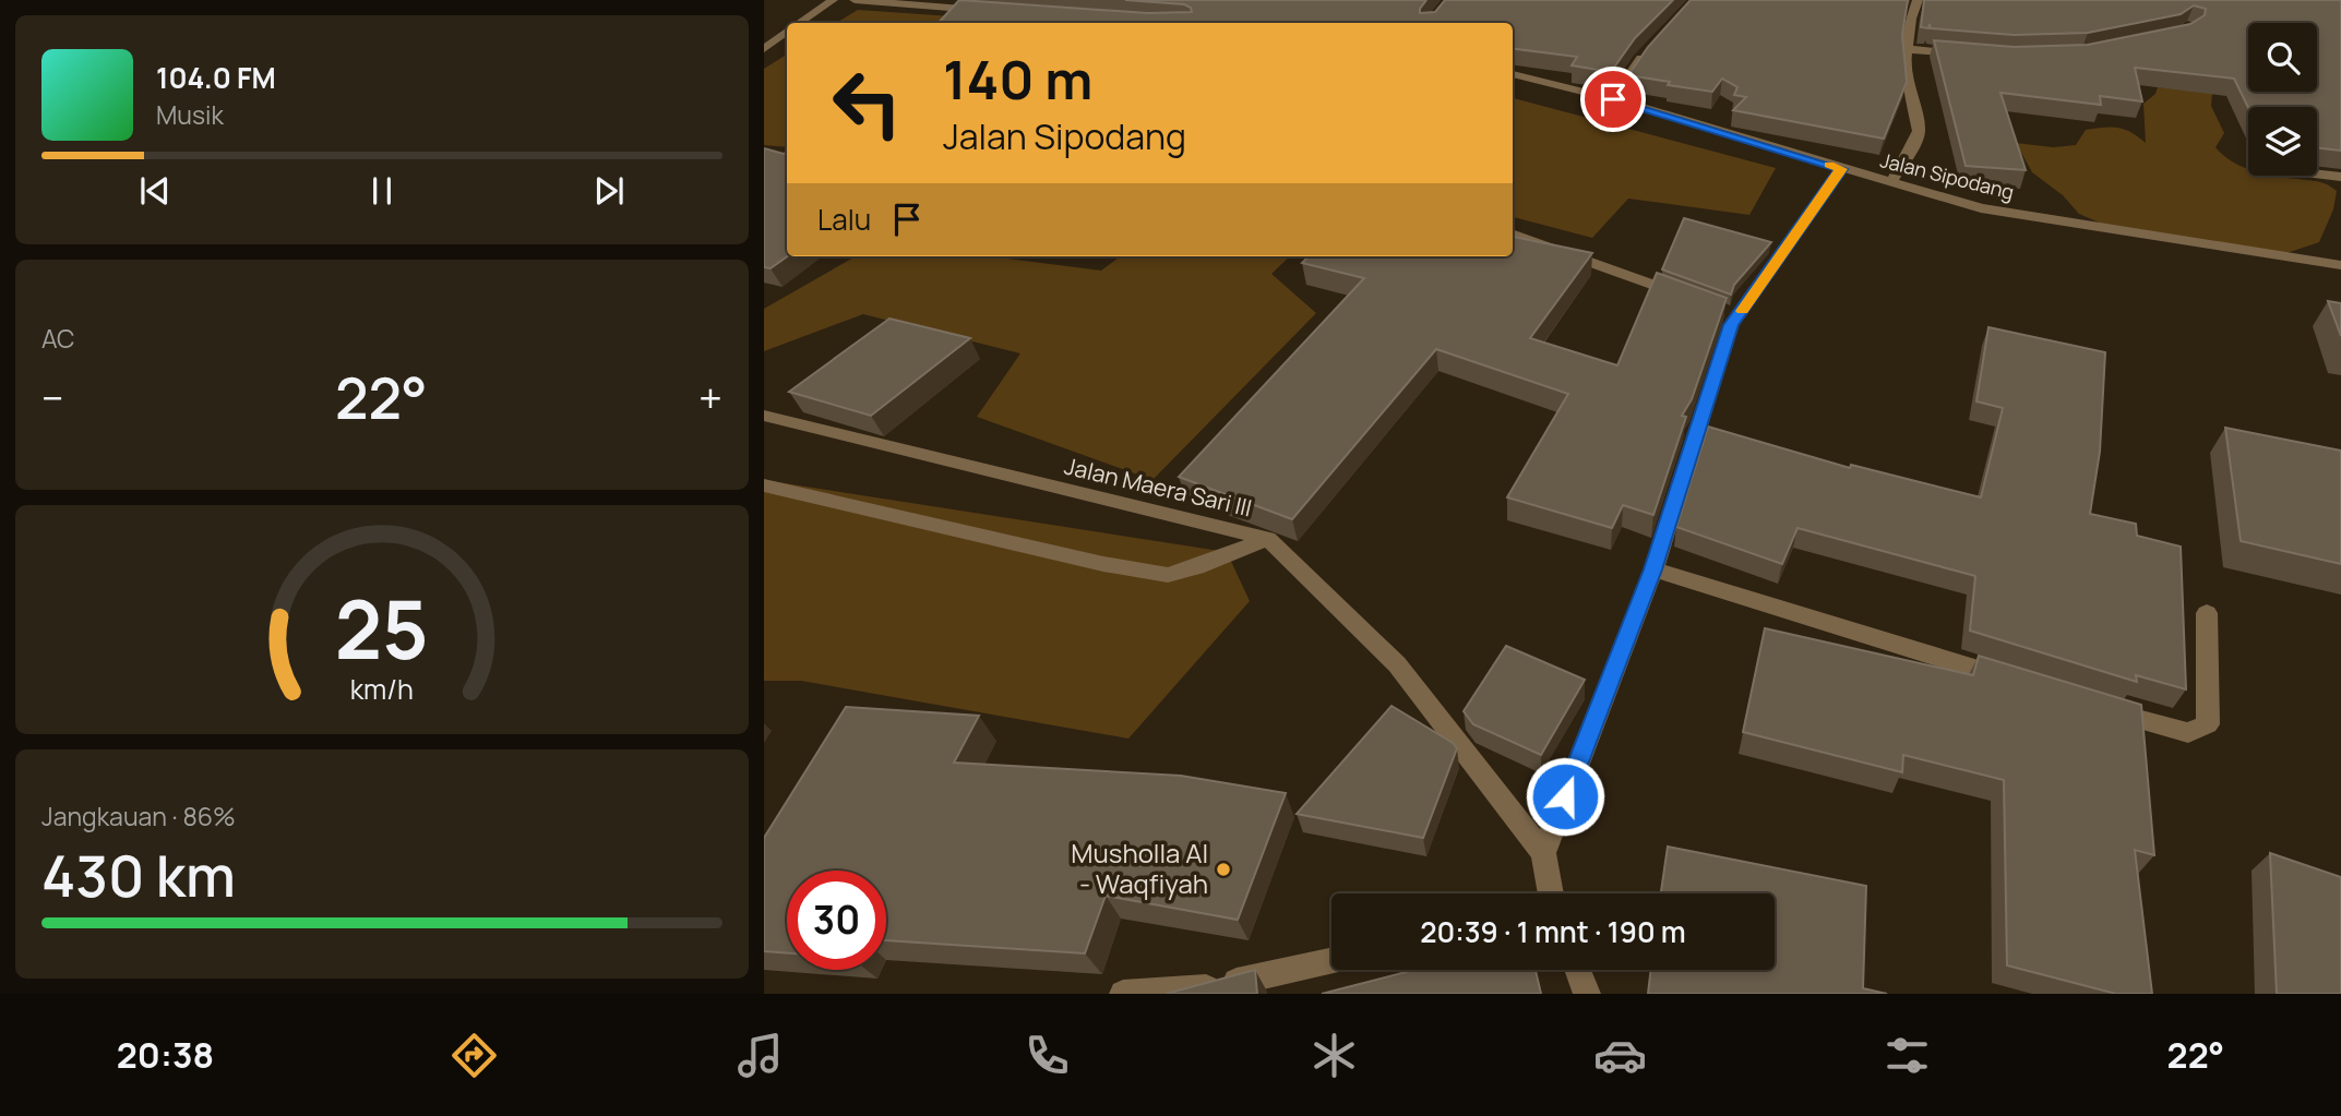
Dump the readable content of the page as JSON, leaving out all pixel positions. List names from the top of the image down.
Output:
{
  "streets": {
    "street": ["Jalan Sipodang", "Jalan Maera Sari III"]
  },
  "places": ["Musholla Al - Waqfiyah"],
  "page": {
    "turn": ["140 m", "Jalan Sipodang"],
    "song": ["104.0 FM", "Musik"],
    "then": "Lalu",
    "tile": [
      "AC",
      ["Jangkauan · 86%", "430 km"]
    ],
    "heat": ["−", "22°", "+"],
    "limit": "30",
    "trip": "20:39 · 1 mnt · 190 m",
    "tabs": ["20:38", "22°"],
    "gauge": ["25", "km/h"]
  }
}
